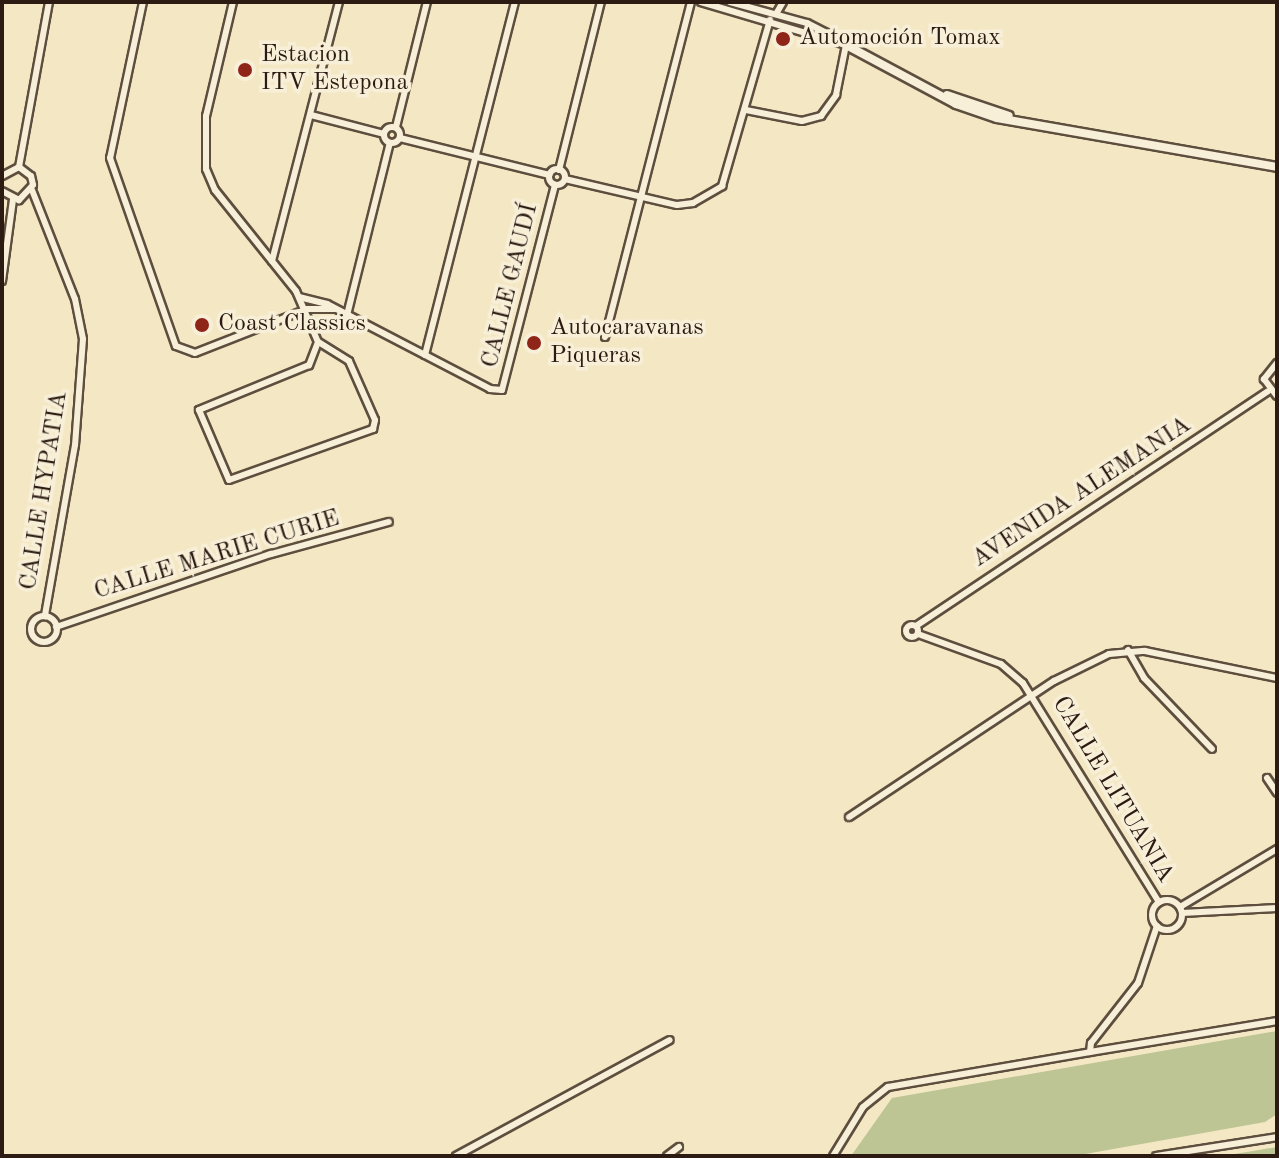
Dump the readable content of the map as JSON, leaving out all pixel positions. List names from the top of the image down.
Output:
{
  "streets": {
    "street": [
      "CALLE GAUDÍ",
      "CALLE HYPATIA",
      "AVENIDA ALEMANIA",
      "CALLE MARIE CURIE",
      "CALLE LITUANIA"
    ]
  },
  "crossings": [
    ["CALLE HYPATIA", "CALLE MARIE CURIE"],
    ["AVENIDA ALEMANIA", "CALLE LITUANIA"]
  ],
  "places": [
    "Automoción Tomax",
    "Estacion ITV Estepona",
    "Coast Classics",
    "Autocaravanas Piqueras"
  ]
}
